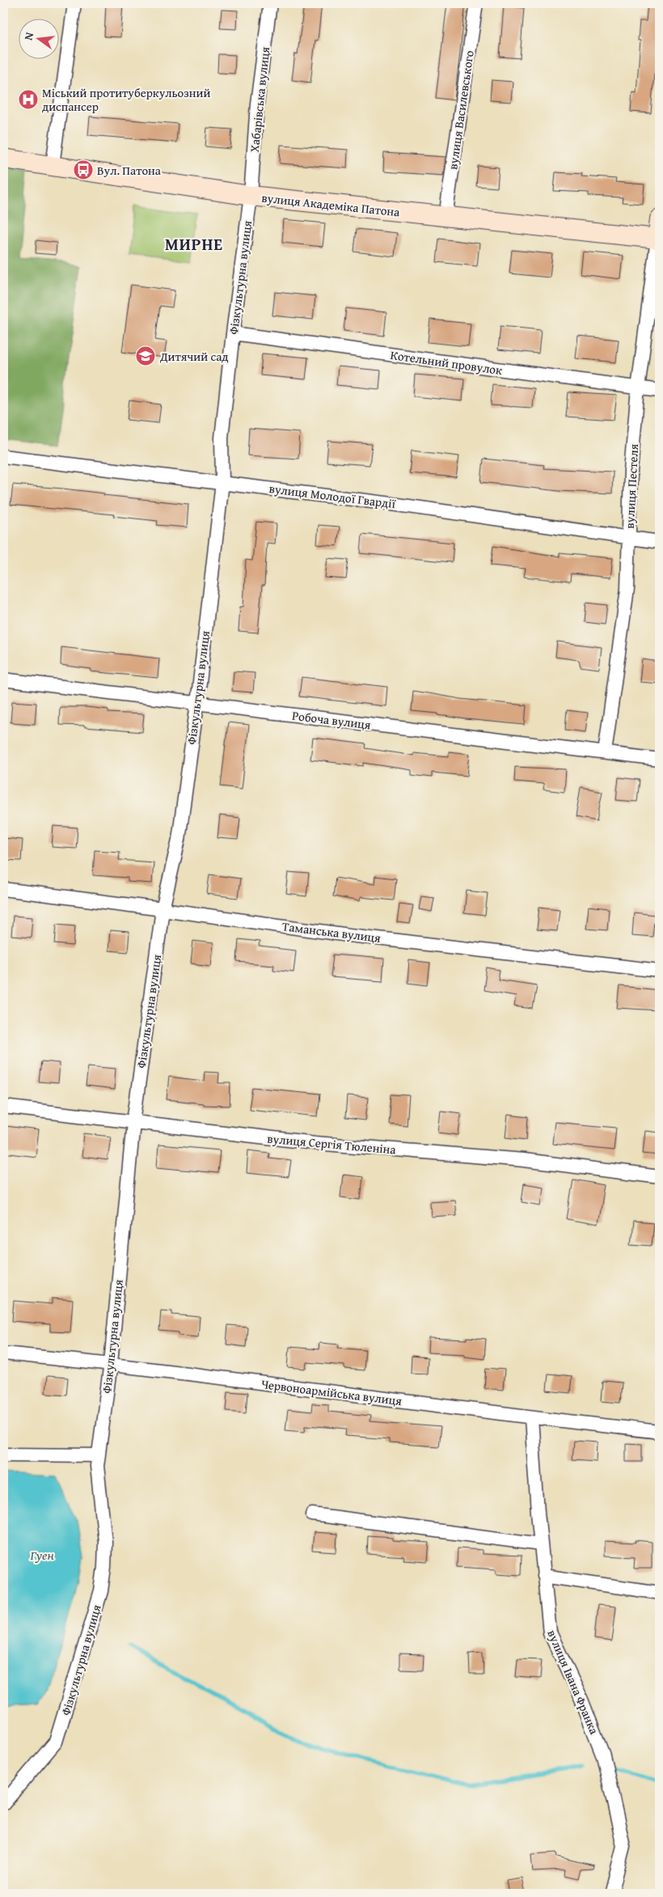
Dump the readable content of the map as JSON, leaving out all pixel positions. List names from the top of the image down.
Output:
{
  "streets": {
    "street": [
      "Хабарівська вулиця",
      "вулиця Василевського",
      "вулиця Академіка Патона",
      "Фізкультурна вулиця",
      "Котельний провулок",
      "вулиця Пестеля",
      "вулиця Молодої Гвардії",
      "Робоча вулиця",
      "Таманська вулиця",
      "вулиця Сергія Тюленіна",
      "Червоноармійська вулиця",
      "вулиця Івана Франка"
    ]
  },
  "crossings": [
    ["Хабарівська вулиця", "вулиця Академіка Патона"],
    ["Хабарівська вулиця", "Фізкультурна вулиця"],
    ["вулиця Василевського", "вулиця Академіка Патона"],
    ["вулиця Академіка Патона", "Фізкультурна вулиця"],
    ["вулиця Академіка Патона", "вулиця Пестеля"],
    ["Фізкультурна вулиця", "Котельний провулок"],
    ["Фізкультурна вулиця", "вулиця Молодої Гвардії"],
    ["Фізкультурна вулиця", "Робоча вулиця"],
    ["Фізкультурна вулиця", "Таманська вулиця"],
    ["Фізкультурна вулиця", "вулиця Сергія Тюленіна"],
    ["Фізкультурна вулиця", "Червоноармійська вулиця"],
    ["Котельний провулок", "вулиця Пестеля"],
    ["вулиця Пестеля", "вулиця Молодої Гвардії"],
    ["вулиця Пестеля", "Робоча вулиця"],
    ["Червоноармійська вулиця", "вулиця Івана Франка"]
  ],
  "districts": ["МИРНЕ"],
  "water": ["Гуен"],
  "places": {
    "hospital": ["Міський протитуберкульозний диспансер"],
    "bus stop": ["Вул. Патона"],
    "school or university": ["Дитячий сад"]
  },
  "north": "left"
}
